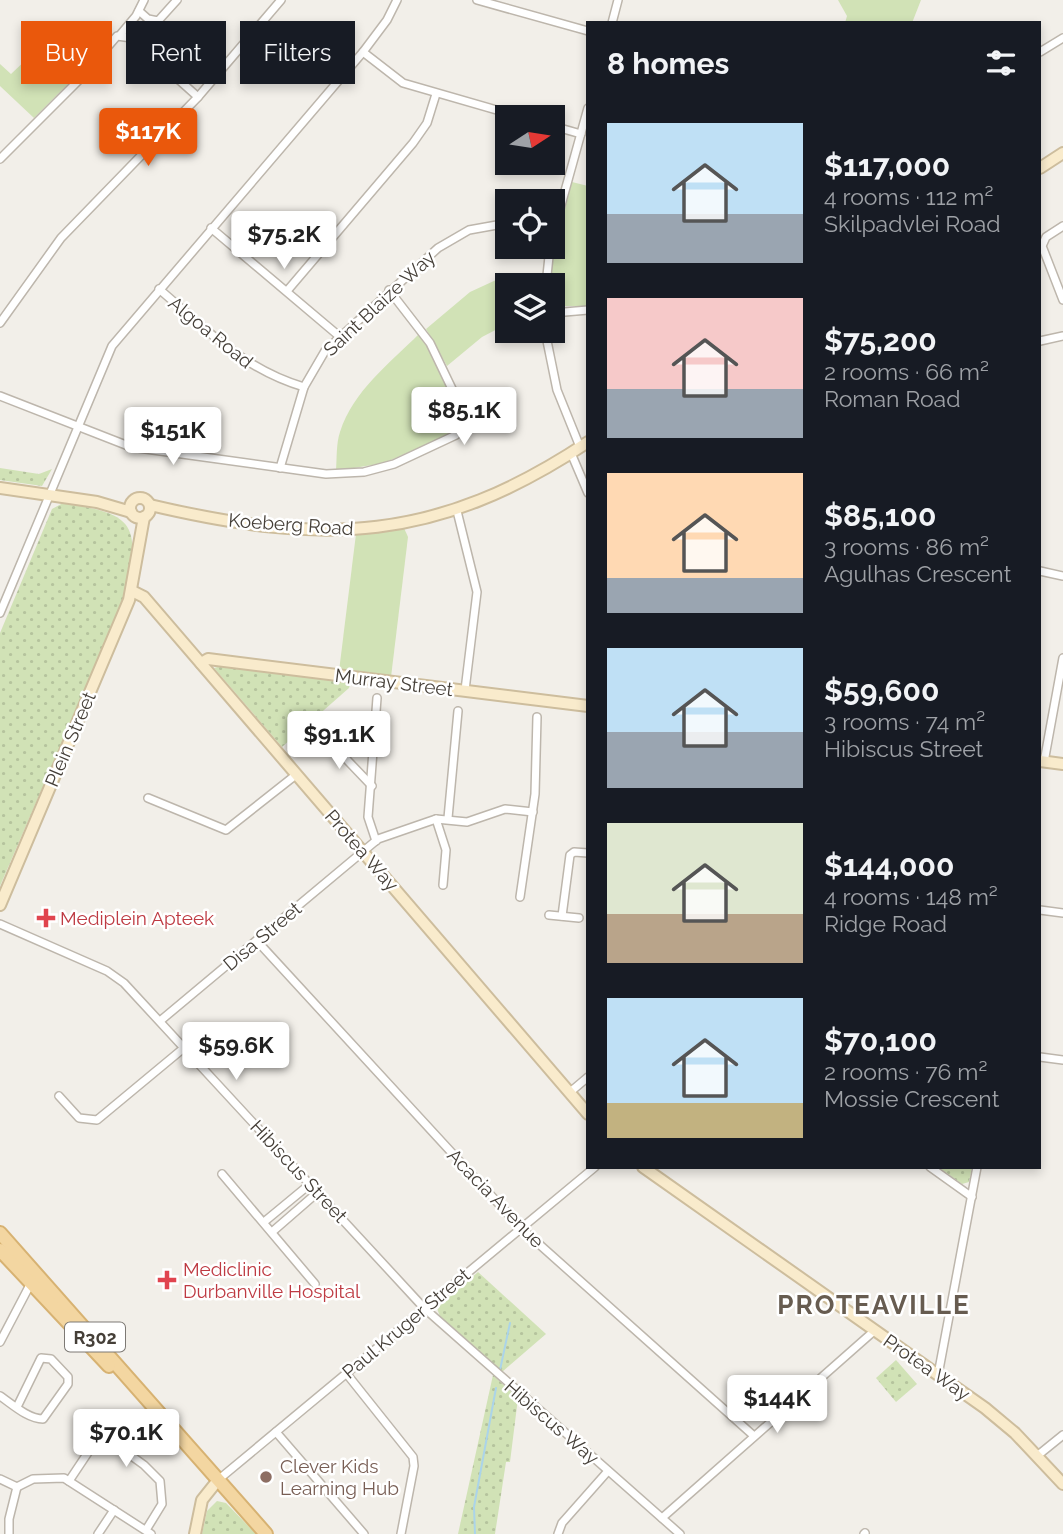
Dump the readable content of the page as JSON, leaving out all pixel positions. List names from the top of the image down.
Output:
{
  "streets": {
    "main road": ["R302"],
    "street": [
      "Saint Blaize Way",
      "Algoa Road",
      "Koeberg Road",
      "Murray Street",
      "Plein Street",
      "Protea Way",
      "Disa Street",
      "Hibiscus Street",
      "Acacia Avenue",
      "Paul Kruger Street",
      "Hibiscus Way"
    ]
  },
  "crossings": [
    ["Saint Blaize Way", "Algoa Road"],
    ["Koeberg Road", "Plein Street"],
    ["Murray Street", "Protea Way"],
    ["Plein Street", "Protea Way"],
    ["Protea Way", "Disa Street"],
    ["Disa Street", "Hibiscus Street"],
    ["Disa Street", "Acacia Avenue"],
    ["Hibiscus Street", "Paul Kruger Street"],
    ["Hibiscus Street", "Hibiscus Way"],
    ["Acacia Avenue", "Paul Kruger Street"],
    ["Paul Kruger Street", "R302"],
    ["Paul Kruger Street", "Hibiscus Way"]
  ],
  "districts": ["PROTEAVILLE"],
  "places": {
    "health": ["Mediplein Apteek", "Mediclinic Durbanville Hospital"],
    "other": ["Clever Kids Learning Hub"]
  },
  "north": "right",
  "page": {
    "chip": ["Buy", "Rent", "Filters"],
    "heading": "8 homes",
    "list": [
      {
        "name": "$117,000",
        "note": "4 rooms · 112 m² · Skilpadvlei Road"
      },
      {
        "name": "$75,200",
        "note": "2 rooms · 66 m² · Roman Road"
      },
      {
        "name": "$85,100",
        "note": "3 rooms · 86 m² · Agulhas Crescent"
      },
      {
        "name": "$59,600",
        "note": "3 rooms · 74 m² · Hibiscus Street"
      },
      {
        "name": "$144,000",
        "note": "4 rooms · 148 m² · Ridge Road"
      },
      {
        "name": "$70,100",
        "note": "2 rooms · 76 m² · Mossie Crescent"
      }
    ],
    "price": [
      "$117K",
      "$75.2K",
      "$85.1K",
      "$151K",
      "$91.1K",
      "$59.6K",
      "$144K",
      "$70.1K"
    ]
  }
}
